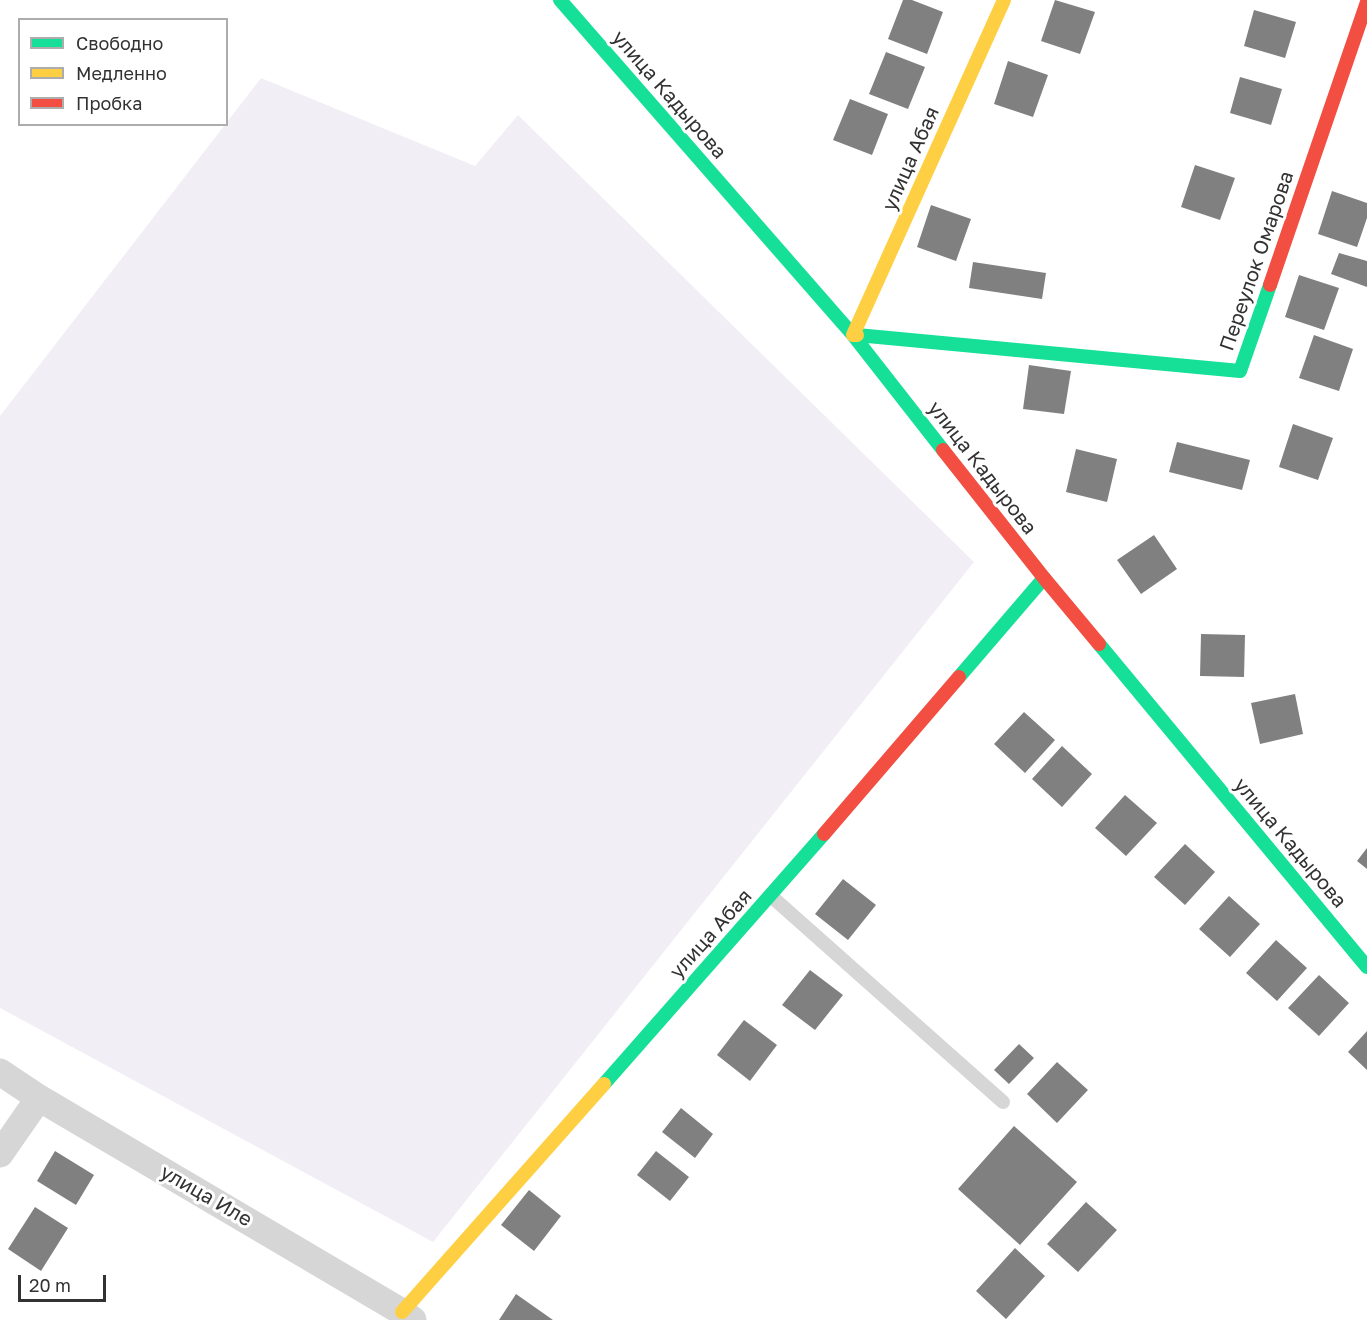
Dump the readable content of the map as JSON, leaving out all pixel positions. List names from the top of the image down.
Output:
{
  "streets": {
    "street": [
      "улица Кадырова",
      "улица Абая",
      "Переулок Омарова",
      "улица Иле"
    ]
  },
  "crossings": [
    ["улица Кадырова", "улица Абая"],
    ["улица Кадырова", "Переулок Омарова"],
    ["улица Абая", "Переулок Омарова"],
    ["улица Абая", "улица Иле"]
  ],
  "legend": ["Свободно", "Медленно", "Пробка"],
  "scale_bar": "20 m"
}
